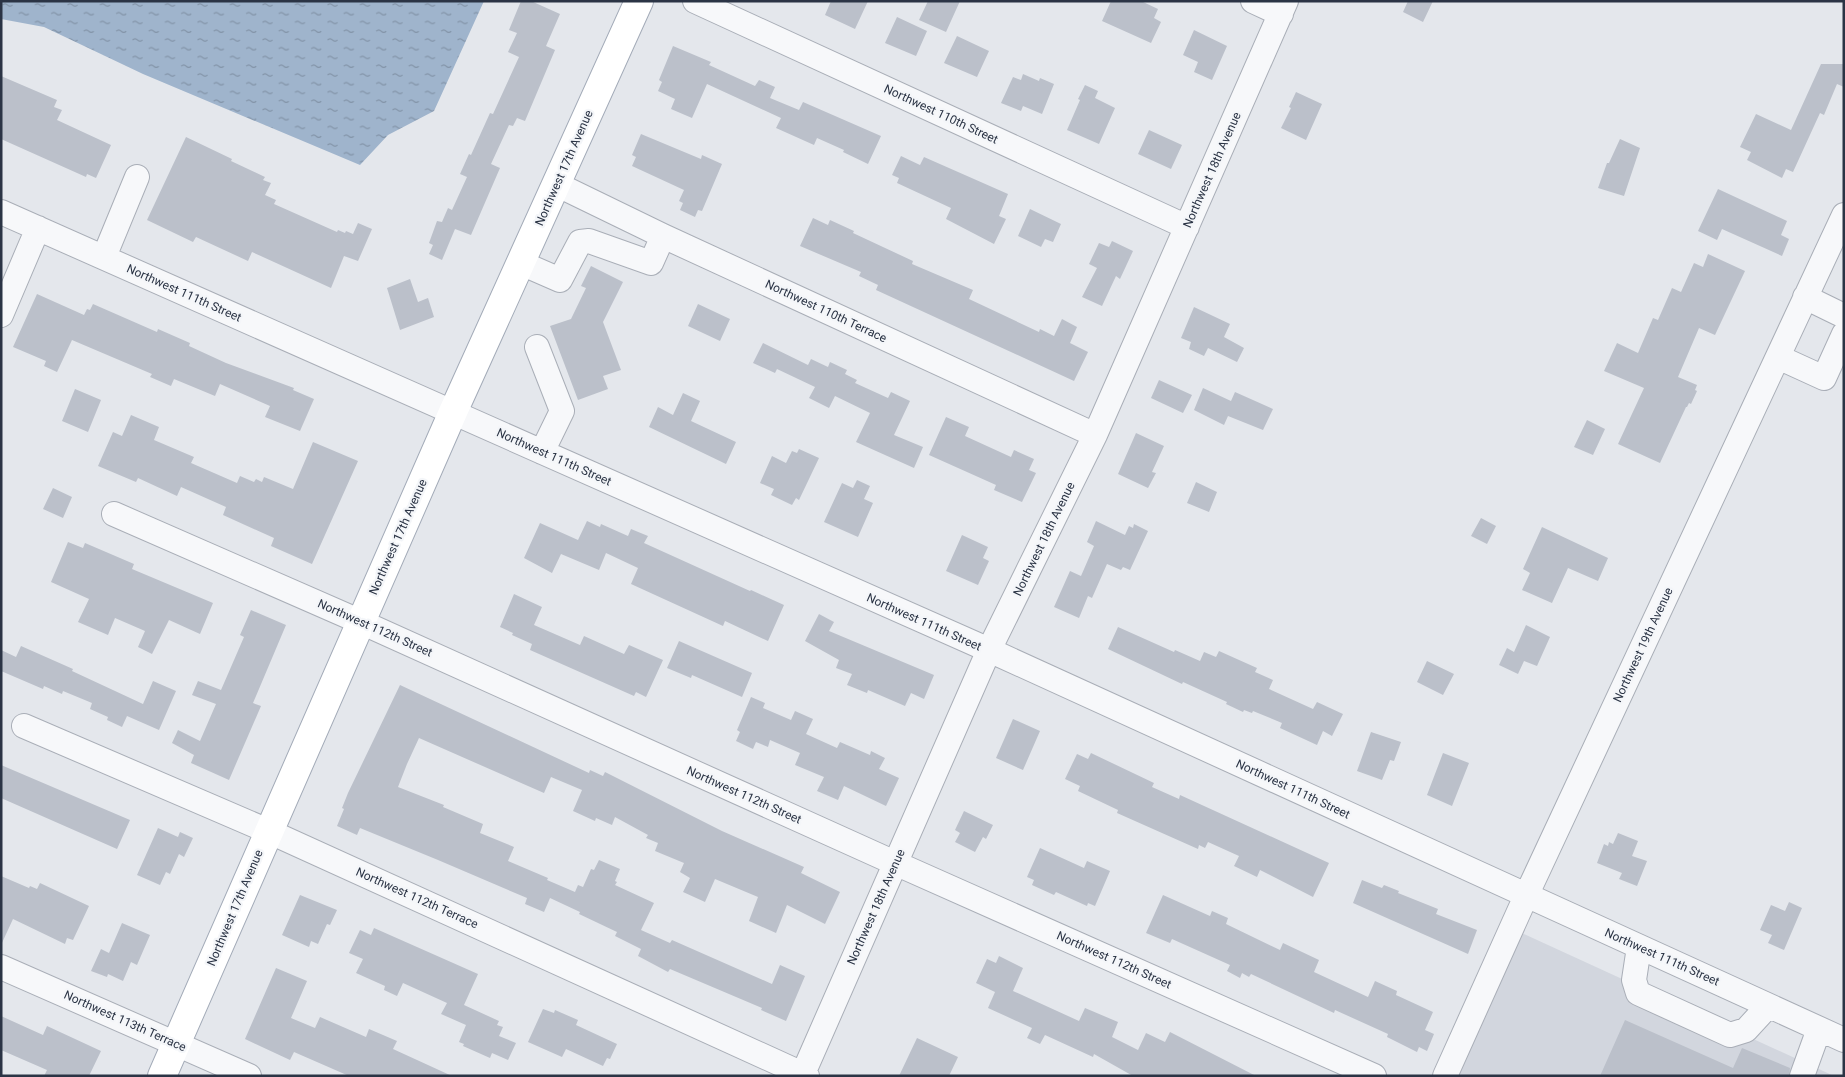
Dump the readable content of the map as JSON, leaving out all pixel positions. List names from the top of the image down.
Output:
{
  "streets": {
    "main road": ["Northwest 17th Avenue"],
    "street": [
      "Northwest 110th Street",
      "Northwest 18th Avenue",
      "Northwest 111th Street",
      "Northwest 110th Terrace",
      "Northwest 112th Street",
      "Northwest 19th Avenue",
      "Northwest 112th Terrace",
      "Northwest 113th Terrace"
    ]
  },
  "crossings": [
    ["Northwest 110th Street", "Northwest 18th Avenue"],
    ["Northwest 17th Avenue", "Northwest 111th Street"],
    ["Northwest 17th Avenue", "Northwest 110th Terrace"],
    ["Northwest 17th Avenue", "Northwest 112th Street"],
    ["Northwest 17th Avenue", "Northwest 112th Terrace"],
    ["Northwest 17th Avenue", "Northwest 113th Terrace"],
    ["Northwest 18th Avenue", "Northwest 111th Street"],
    ["Northwest 18th Avenue", "Northwest 110th Terrace"],
    ["Northwest 18th Avenue", "Northwest 112th Street"],
    ["Northwest 18th Avenue", "Northwest 112th Terrace"],
    ["Northwest 111th Street", "Northwest 19th Avenue"]
  ]
}
